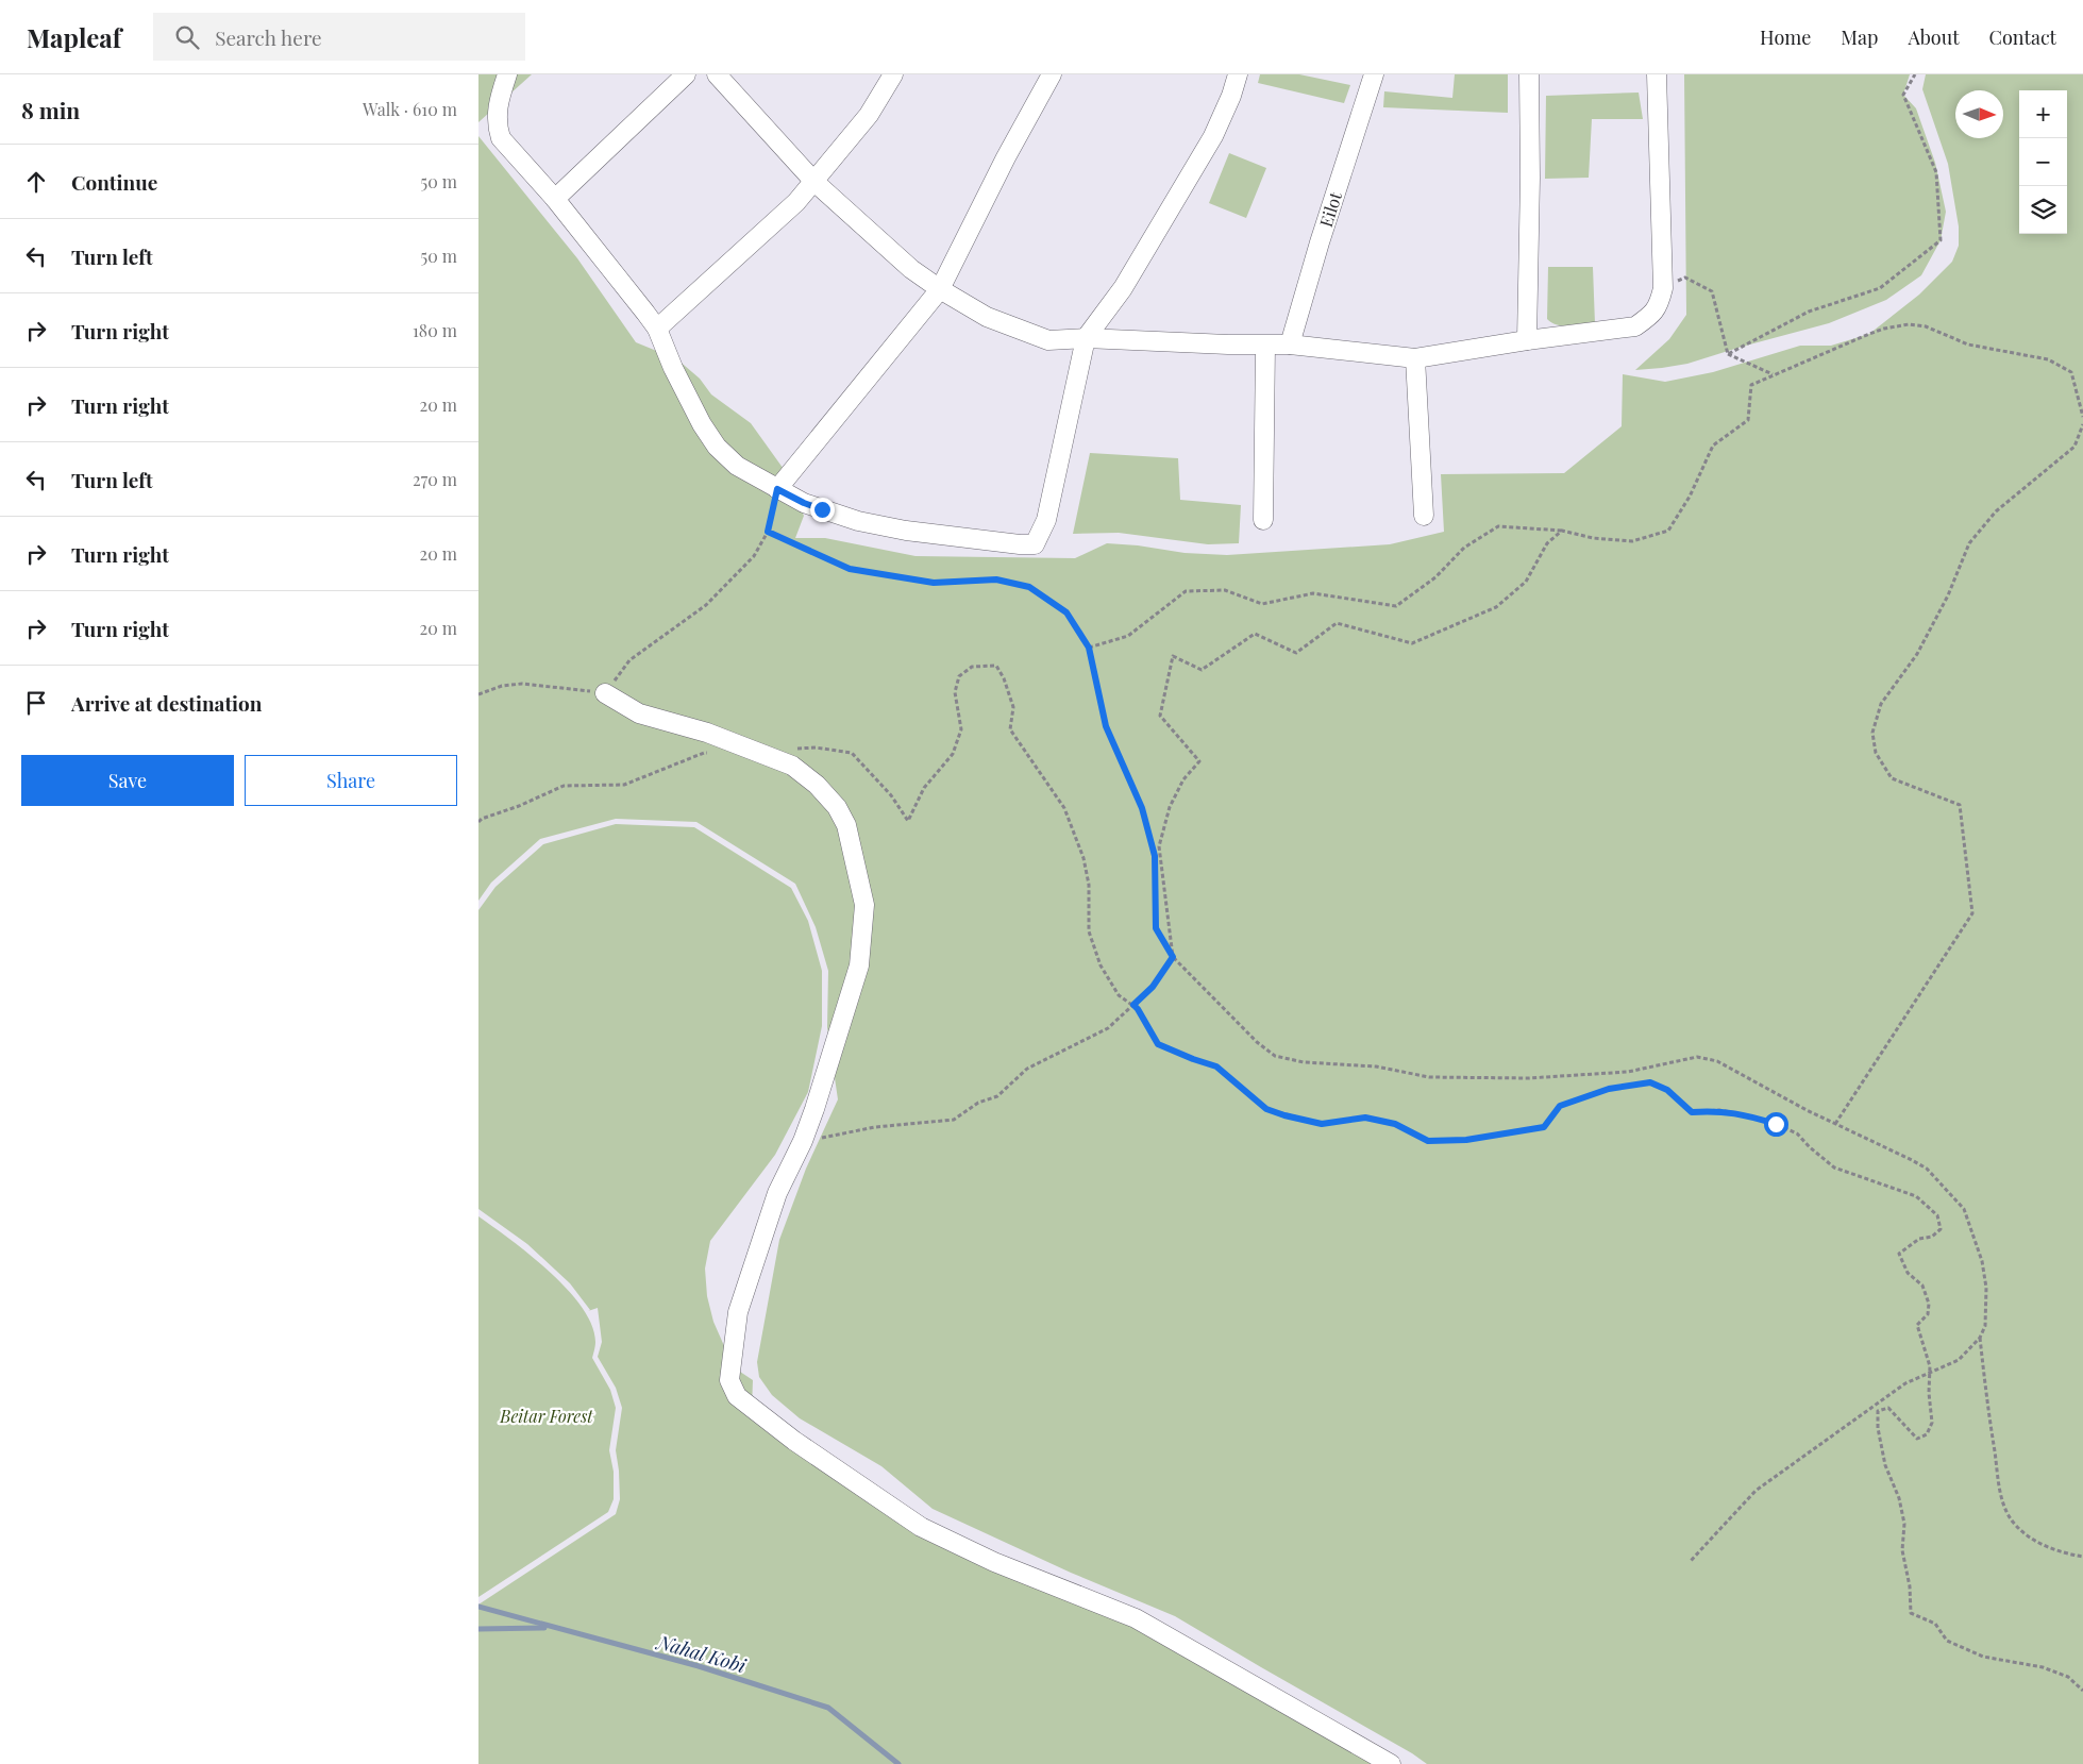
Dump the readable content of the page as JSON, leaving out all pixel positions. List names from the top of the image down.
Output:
{
  "streets": {
    "street": ["Eilot"]
  },
  "water": ["Nahal Kobi"],
  "parks": ["Beitar Forest"],
  "north": "right",
  "page": {
    "header": "Mapleaf",
    "search": "Search here",
    "nav": [
      "Home",
      "Map",
      "About",
      "Contact"
    ],
    "heading": ["8 min", "Walk · 610 m"],
    "map_buttons": ["+", "−"],
    "list": [
      ["Continue", "50 m"],
      ["Turn left", "50 m"],
      ["Turn right", "180 m"],
      ["Turn right", "20 m"],
      ["Turn left", "270 m"],
      ["Turn right", "20 m"],
      ["Turn right", "20 m"],
      "Arrive at destination"
    ],
    "buttons": ["Save", "Share"]
  }
}
